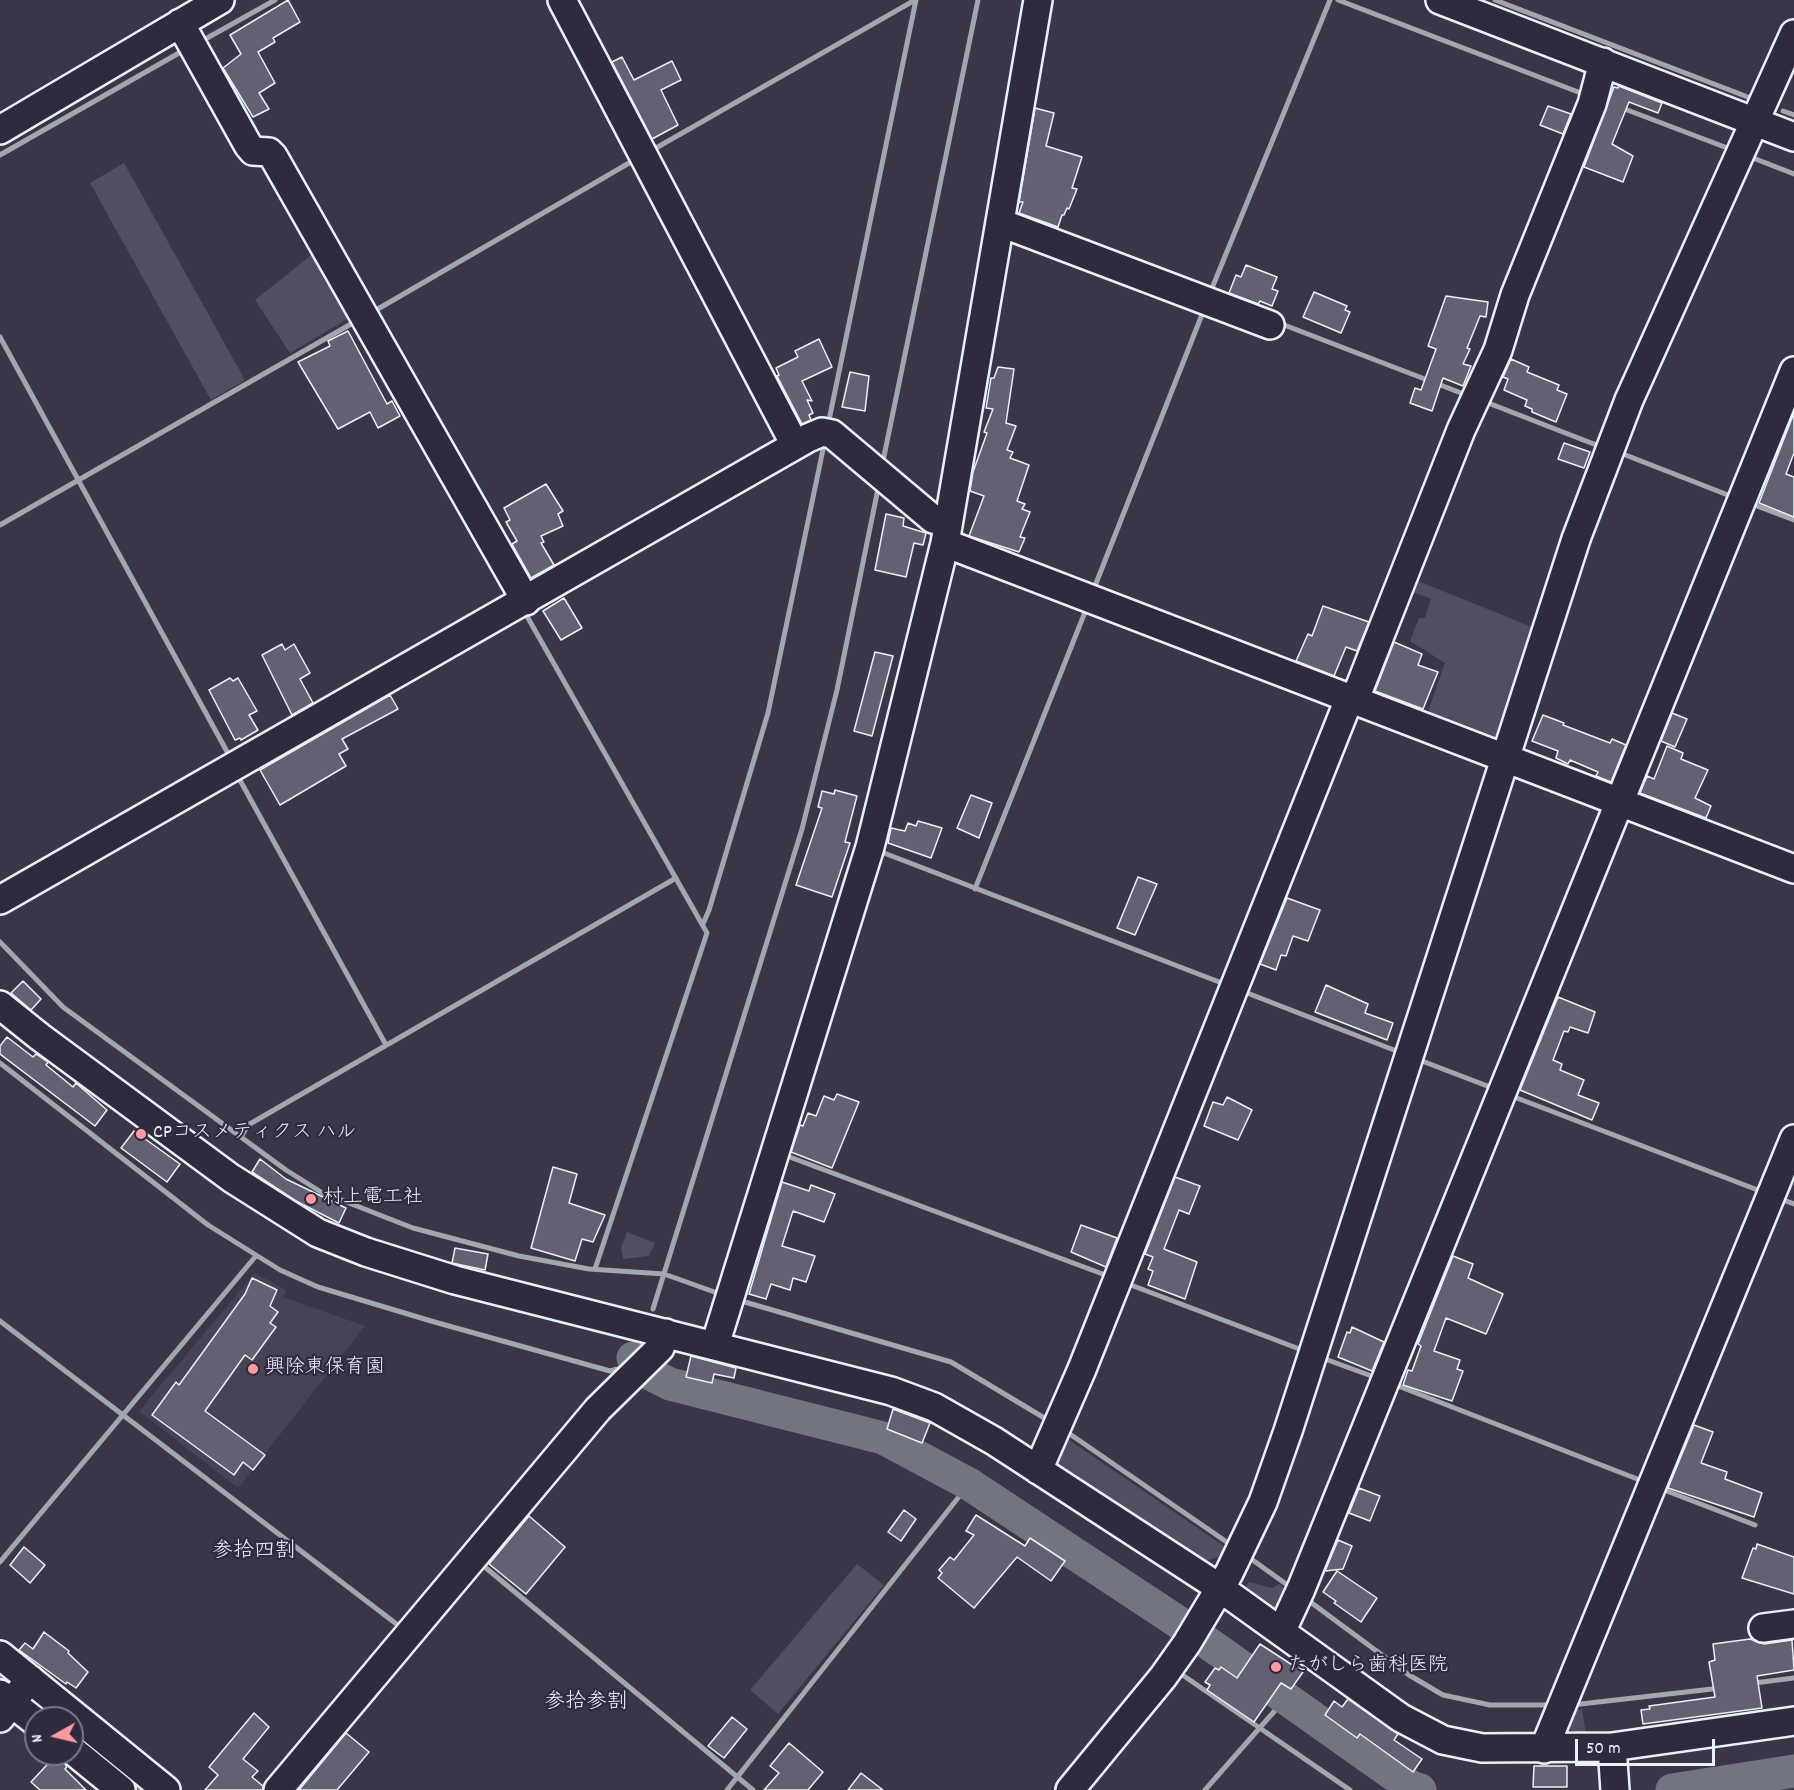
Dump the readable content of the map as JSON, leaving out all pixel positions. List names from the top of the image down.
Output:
{
  "districts": ["参拾四割", "参拾参割"],
  "places": [
    "CPコスメティクス ハル",
    "村上電工社",
    "興除東保育園",
    "たがしら歯科医院"
  ],
  "scale_bar": "50 m",
  "north": "left"
}
